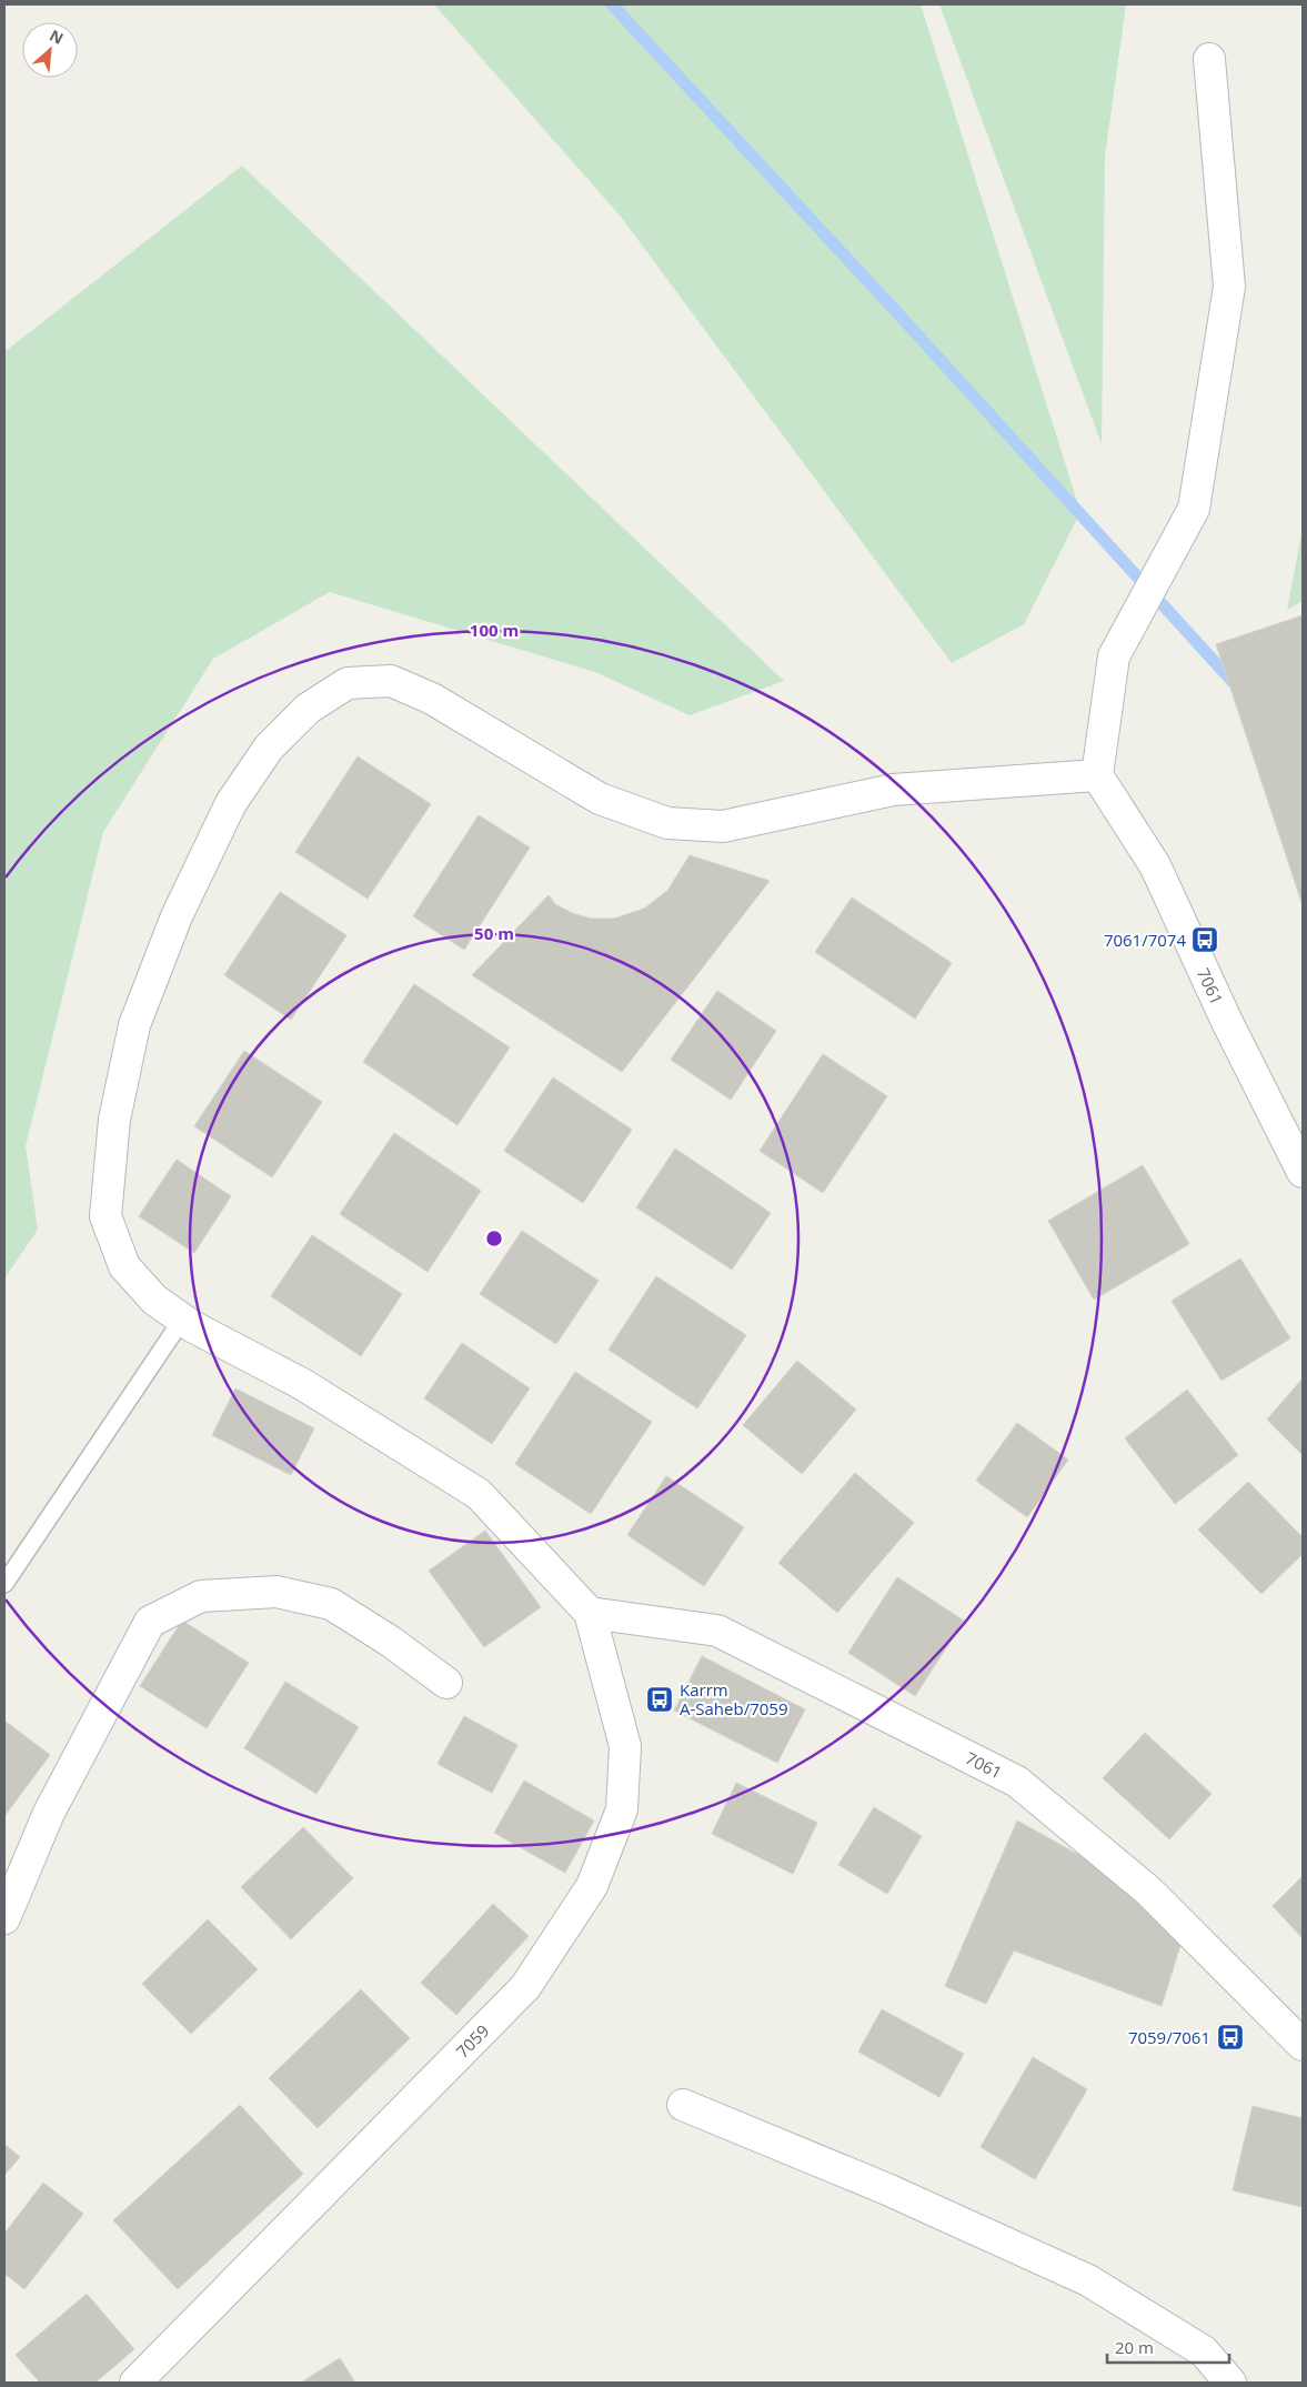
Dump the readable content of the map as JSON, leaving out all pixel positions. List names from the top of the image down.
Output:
{
  "streets": {
    "street": ["7061", "7059"]
  },
  "crossings": [
    ["7061", "7059"]
  ],
  "places": {
    "bus stop": ["7061/7074", "Karrm A-Saheb/7059", "7059/7061"]
  },
  "scale_bar": "20 m",
  "north": "top right",
  "rings": ["100 m", "50 m"]
}
